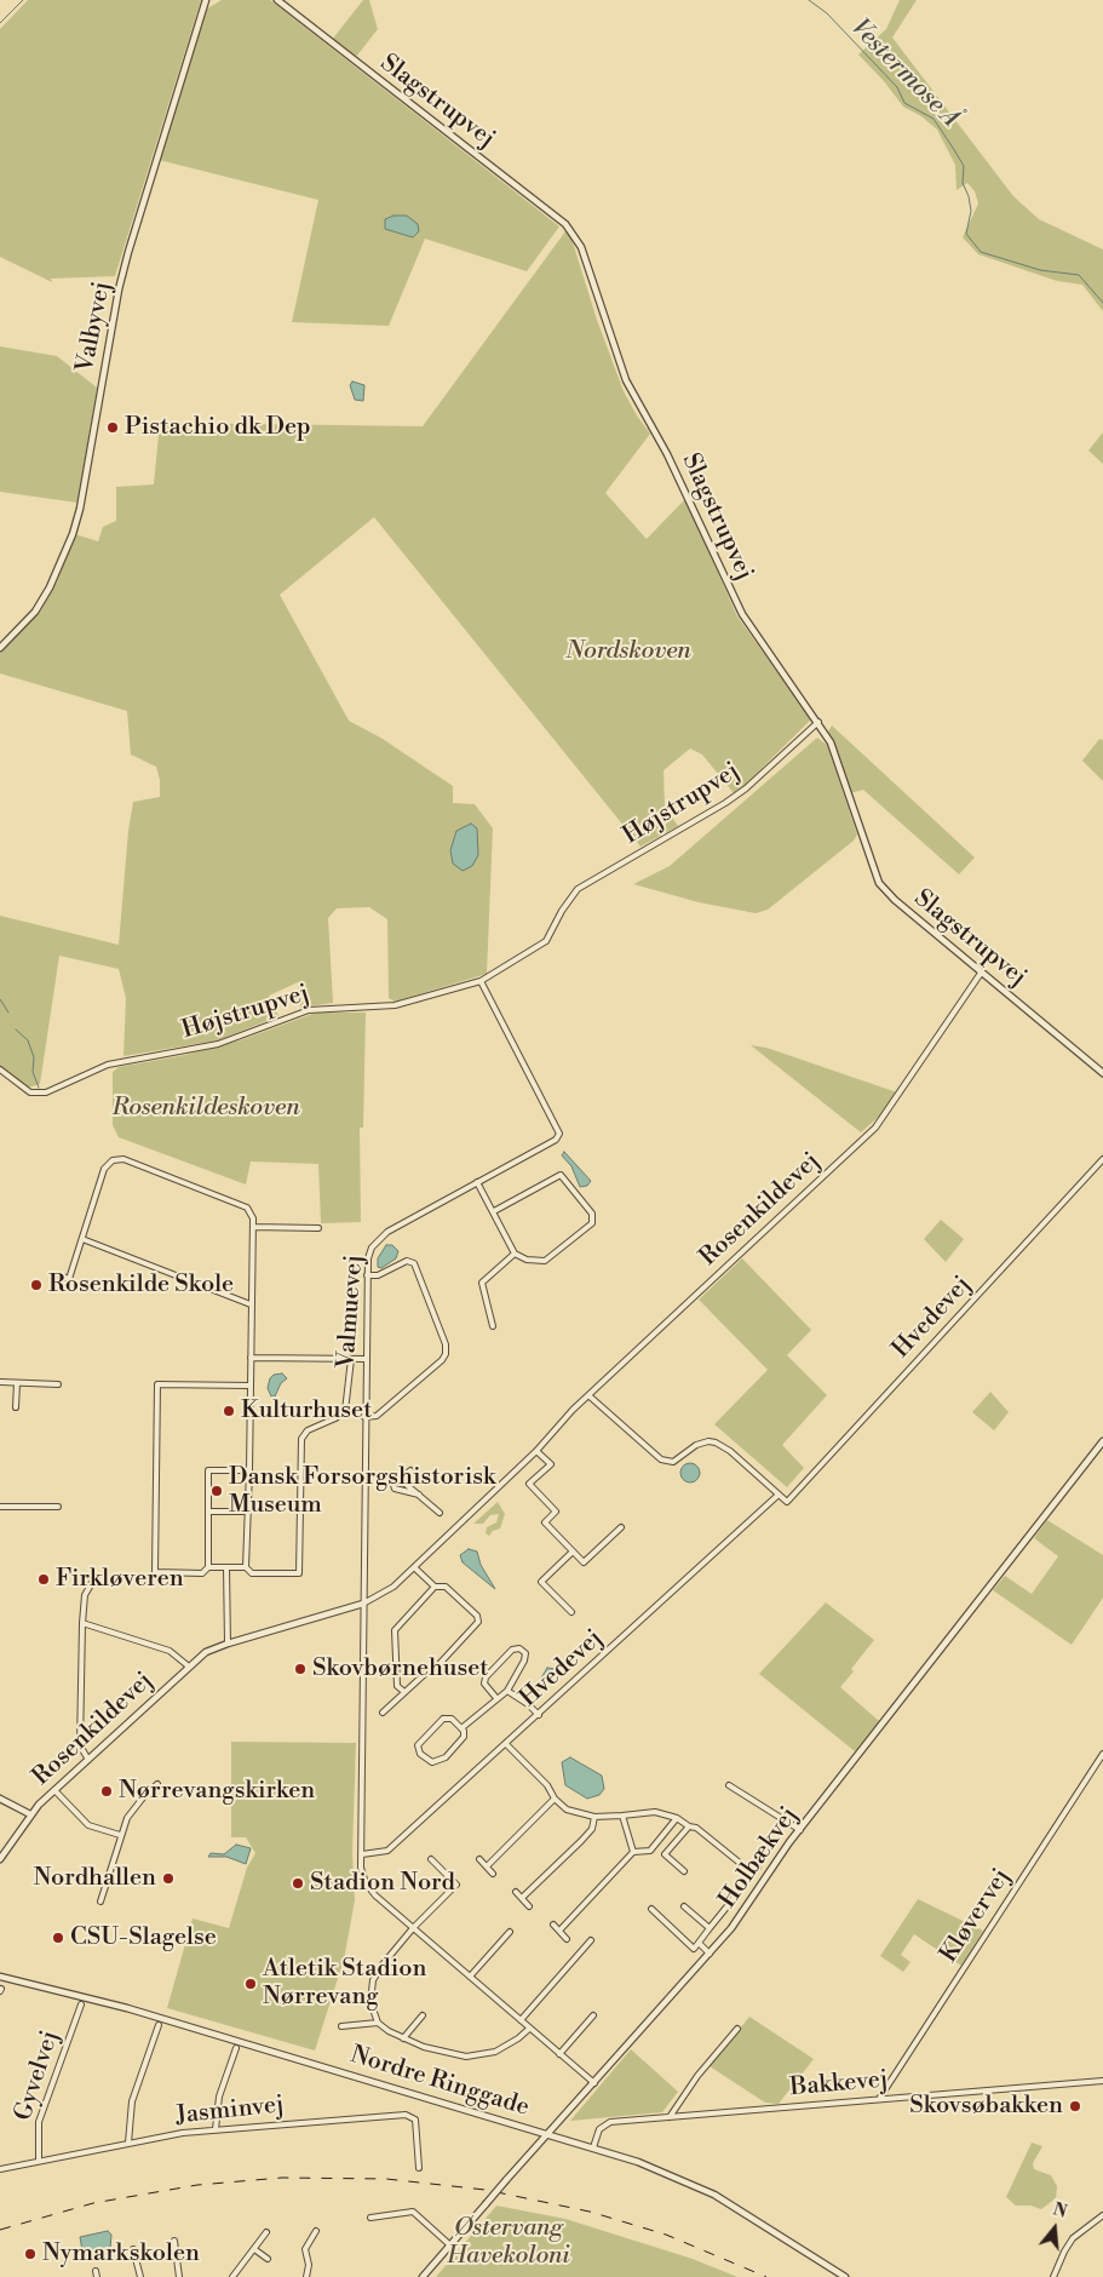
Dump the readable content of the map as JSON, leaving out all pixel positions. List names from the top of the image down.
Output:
{
  "streets": {
    "street": [
      "Slagstrupvej",
      "Valbyvej",
      "Højstrupvej",
      "Rosenkildevej",
      "Valmuevej",
      "Hvedevej",
      "Holbækvej",
      "Kløvervej",
      "Gyvelvej",
      "Nordre Ringgade",
      "Bakkevej",
      "Jasminvej"
    ]
  },
  "crossings": [
    ["Slagstrupvej", "Højstrupvej"],
    ["Slagstrupvej", "Rosenkildevej"],
    ["Højstrupvej", "Valmuevej"],
    ["Rosenkildevej", "Valmuevej"],
    ["Valmuevej", "Hvedevej"],
    ["Valmuevej", "Holbækvej"],
    ["Holbækvej", "Nordre Ringgade"],
    ["Kløvervej", "Bakkevej"],
    ["Gyvelvej", "Jasminvej"],
    ["Nordre Ringgade", "Bakkevej"]
  ],
  "water": ["Vestermose Å"],
  "parks": ["Nordskoven", "Rosenkildeskoven", "Østervang Havekoloni"],
  "places": [
    "Pistachio dk Dep",
    "Rosenkilde Skole",
    "Kulturhuset",
    "Dansk Forsorgshistorisk Museum",
    "Firkløveren",
    "Skovbørnehuset",
    "Nørrevangskirken",
    "Nordhallen",
    "Stadion Nord",
    "CSU-Slagelse",
    "Atletik Stadion Nørrevang",
    "Skovsøbakken",
    "Nymarkskolen"
  ],
  "north": "top"
}
